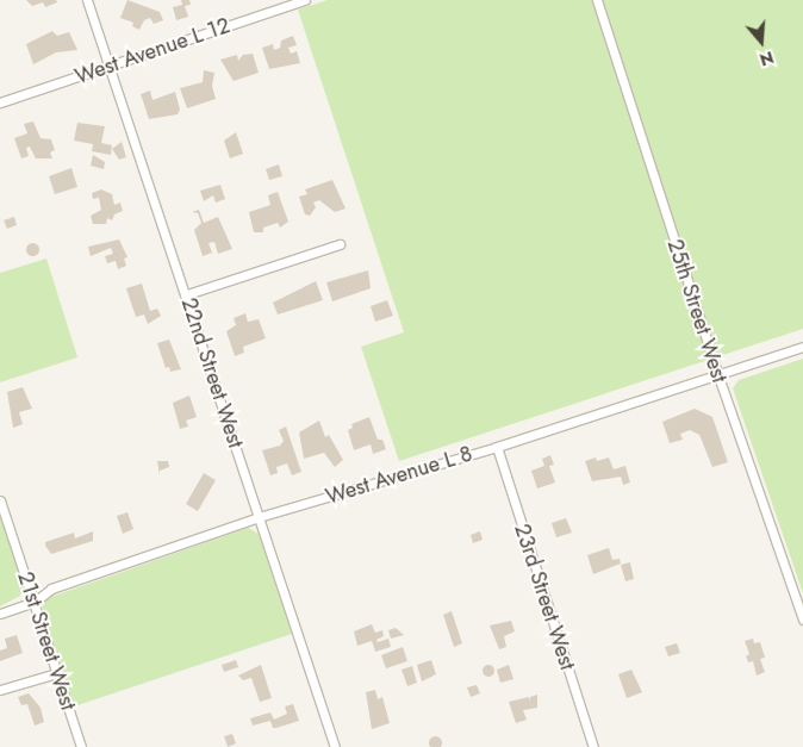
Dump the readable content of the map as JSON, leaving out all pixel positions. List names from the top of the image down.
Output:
{
  "streets": {
    "street": [
      "West Avenue L 12",
      "25th Street West",
      "22nd Street West",
      "West Avenue L 8",
      "23rd Street West",
      "21st Street West"
    ]
  },
  "crossings": [
    ["West Avenue L 12", "22nd Street West"],
    ["25th Street West", "West Avenue L 8"],
    ["22nd Street West", "West Avenue L 8"],
    ["West Avenue L 8", "23rd Street West"],
    ["West Avenue L 8", "21st Street West"]
  ],
  "north": "bottom"
}
